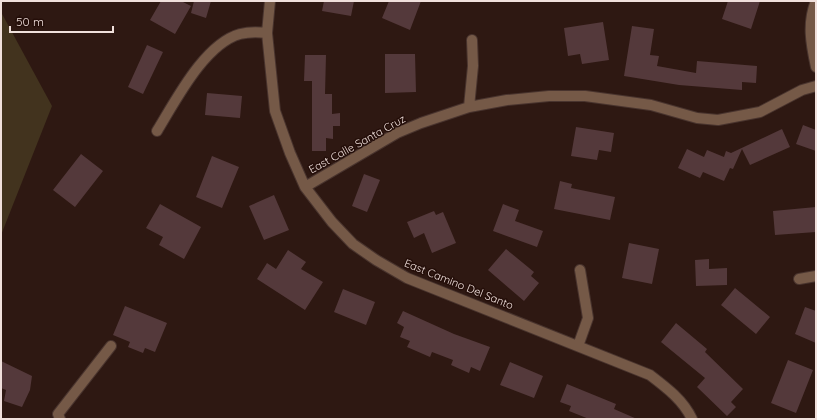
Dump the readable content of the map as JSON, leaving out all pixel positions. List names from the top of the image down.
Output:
{
  "streets": {
    "street": ["East Calle Santa Cruz", "East Camino Del Santo"]
  },
  "crossings": [
    ["East Calle Santa Cruz", "East Camino Del Santo"]
  ],
  "scale_bar": "50 m"
}
